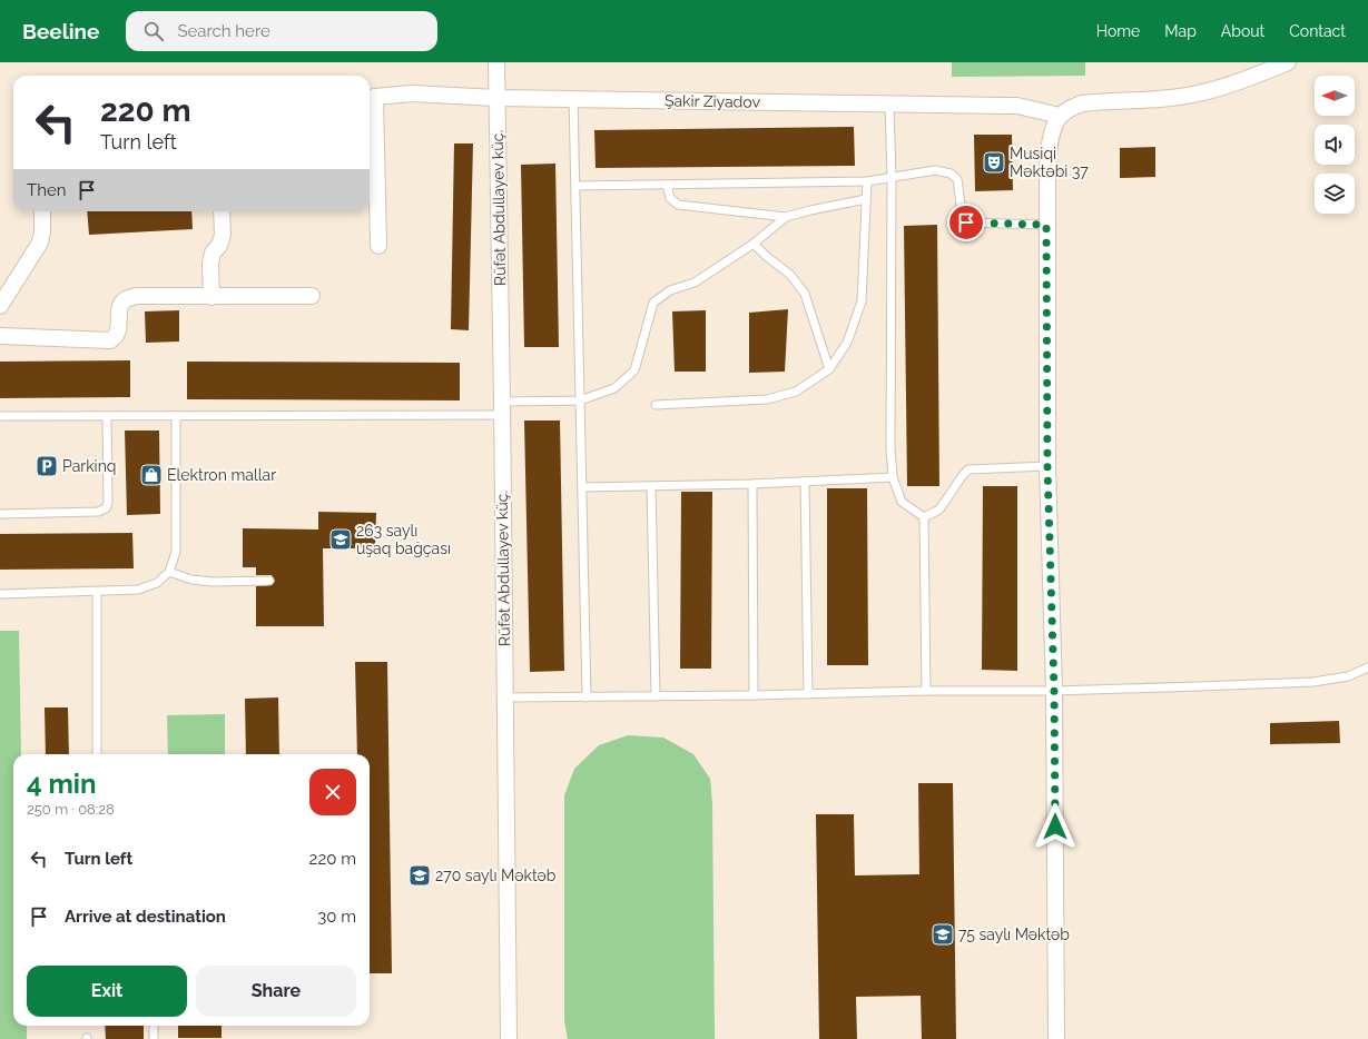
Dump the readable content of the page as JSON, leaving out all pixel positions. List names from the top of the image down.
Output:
{
  "streets": {
    "street": ["Şakir Ziyadov", "Rüfət Abdullayev küç."]
  },
  "crossings": [
    ["Şakir Ziyadov", "Rüfət Abdullayev küç."]
  ],
  "places": {
    "theatre": ["Musiqi Məktəbi 37"],
    "parking": ["Parkinq"],
    "shop": ["Elektron mallar"],
    "school or university": ["263 saylı uşaq bağçası", "270 saylı Məktəb", "75 saylı Məktəb"]
  },
  "north": "left",
  "page": {
    "header": "Beeline",
    "search": "Search here",
    "nav": [
      "Home",
      "Map",
      "About",
      "Contact"
    ],
    "turn": ["220 m", "Turn left"],
    "then": "Then",
    "heading": ["4 min", "250 m · 08:28"],
    "list": [
      {
        "name": "Turn left",
        "value": "220 m"
      },
      {
        "name": "Arrive at destination",
        "value": "30 m"
      }
    ],
    "buttons": ["Exit", "Share"]
  }
}
